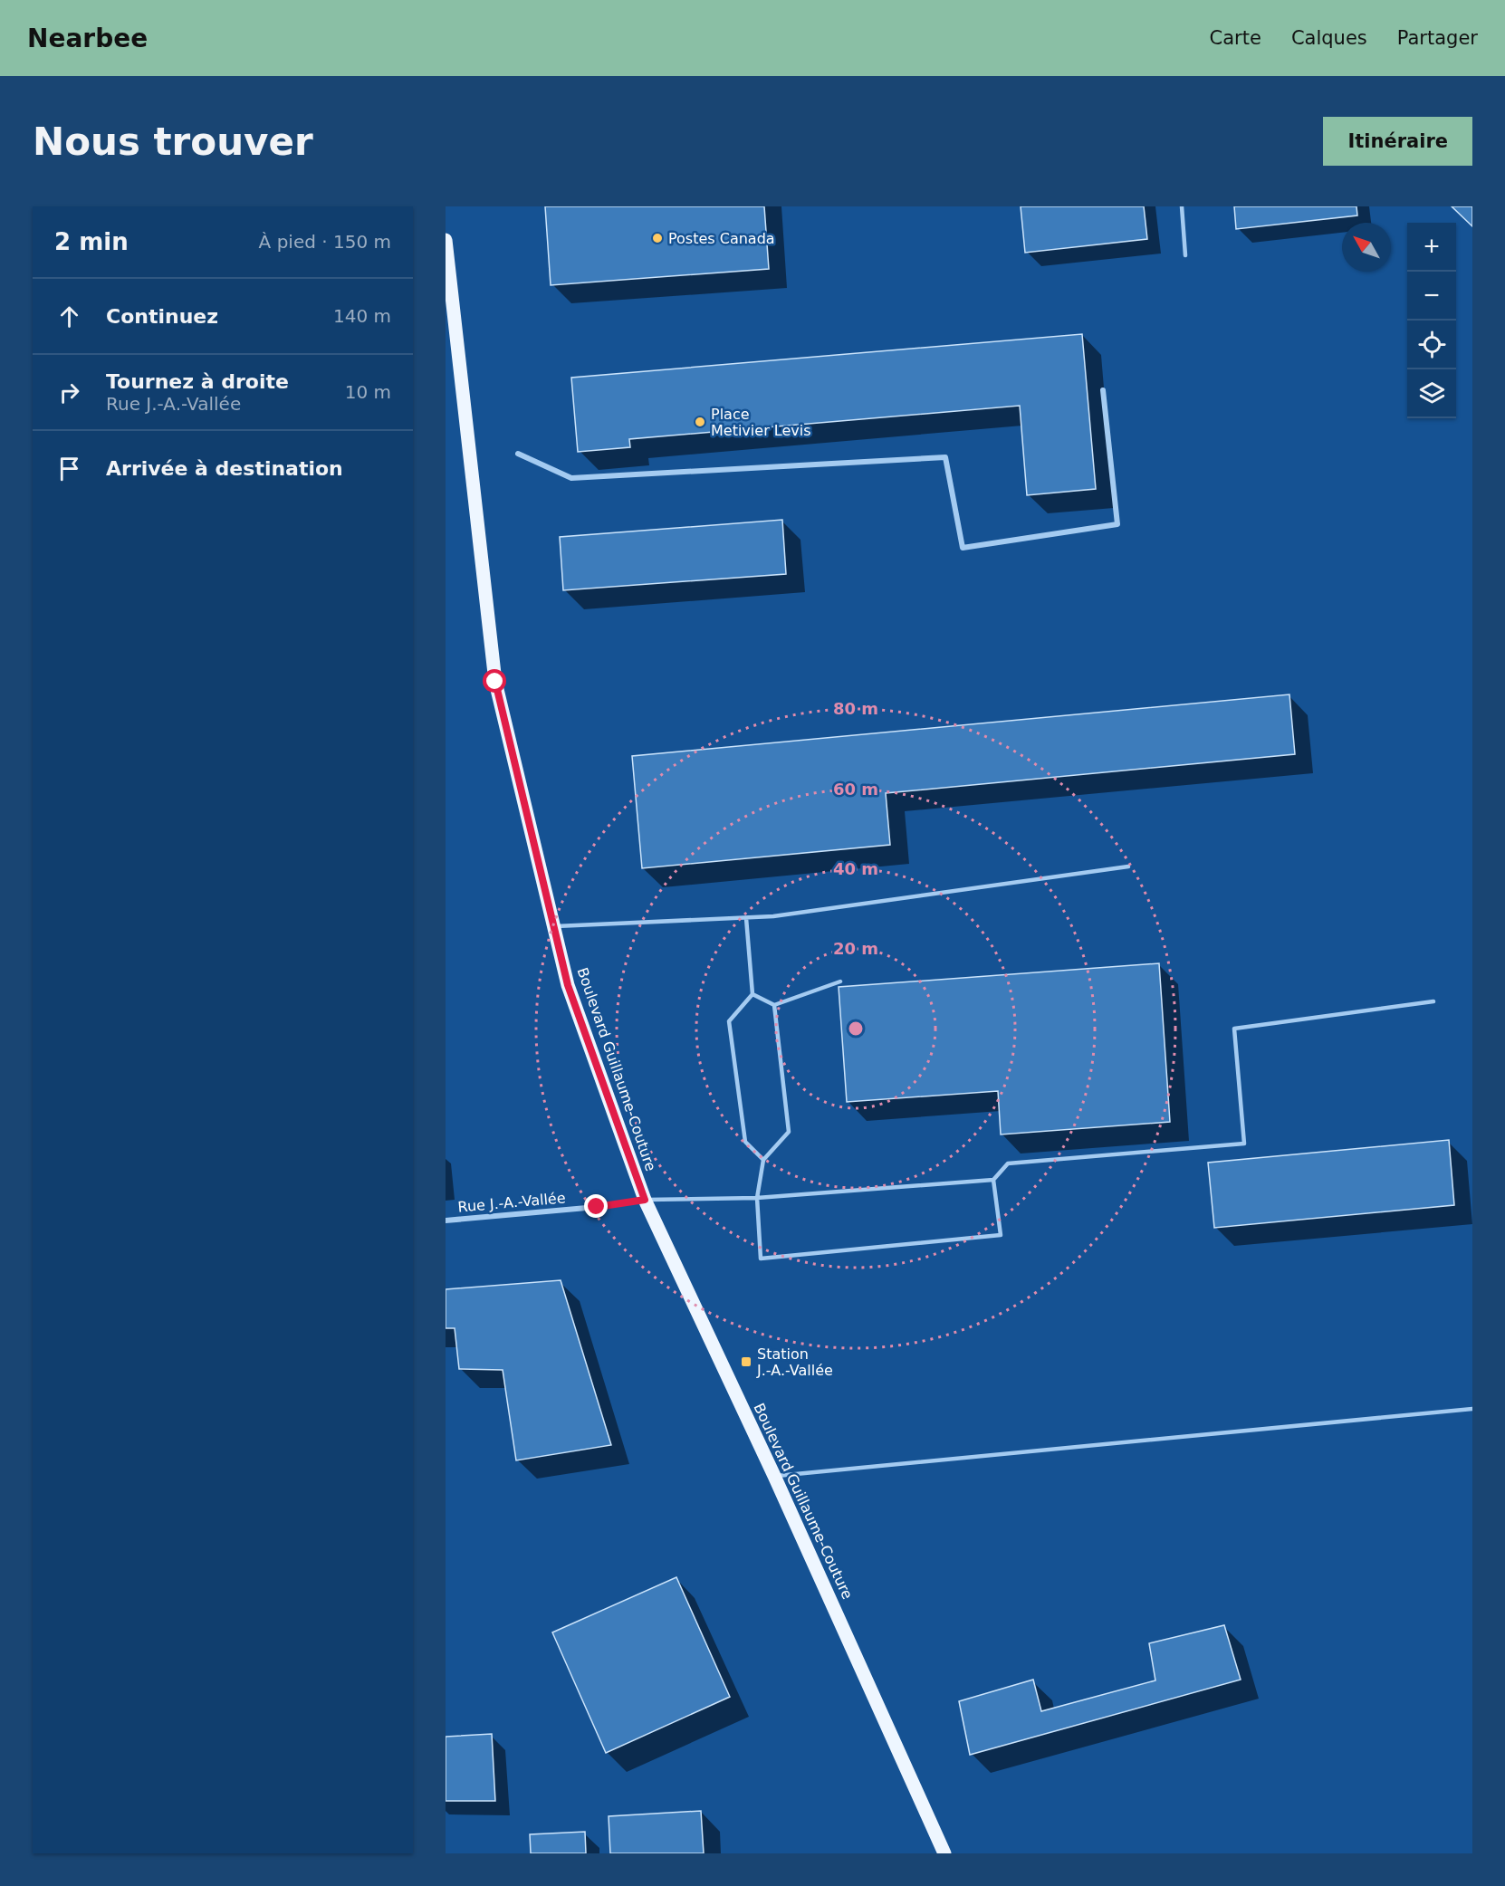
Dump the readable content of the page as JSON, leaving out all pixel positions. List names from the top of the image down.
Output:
{
  "streets": {
    "main road": ["Boulevard Guillaume-Couture"],
    "street": ["Rue J.-A.-Vallée"]
  },
  "crossings": [
    ["Boulevard Guillaume-Couture", "Rue J.-A.-Vallée"]
  ],
  "places": {
    "other": ["Postes Canada", "Place Metivier Levis"],
    "transit": ["Station J.-A.-Vallée"]
  },
  "north": "top left",
  "page": {
    "header": "Nearbee",
    "nav": ["Carte", "Calques", "Partager"],
    "buttons": "Itinéraire",
    "title": "Nous trouver",
    "heading": ["2 min", "À pied · 150 m"],
    "map_buttons": ["+", "−"],
    "list": [
      ["Continuez", "140 m"],
      ["Tournez à droite", "Rue J.-A.-Vallée", "10 m"],
      "Arrivée à destination"
    ]
  },
  "rings": [
    "80 m",
    "60 m",
    "40 m",
    "20 m"
  ]
}
